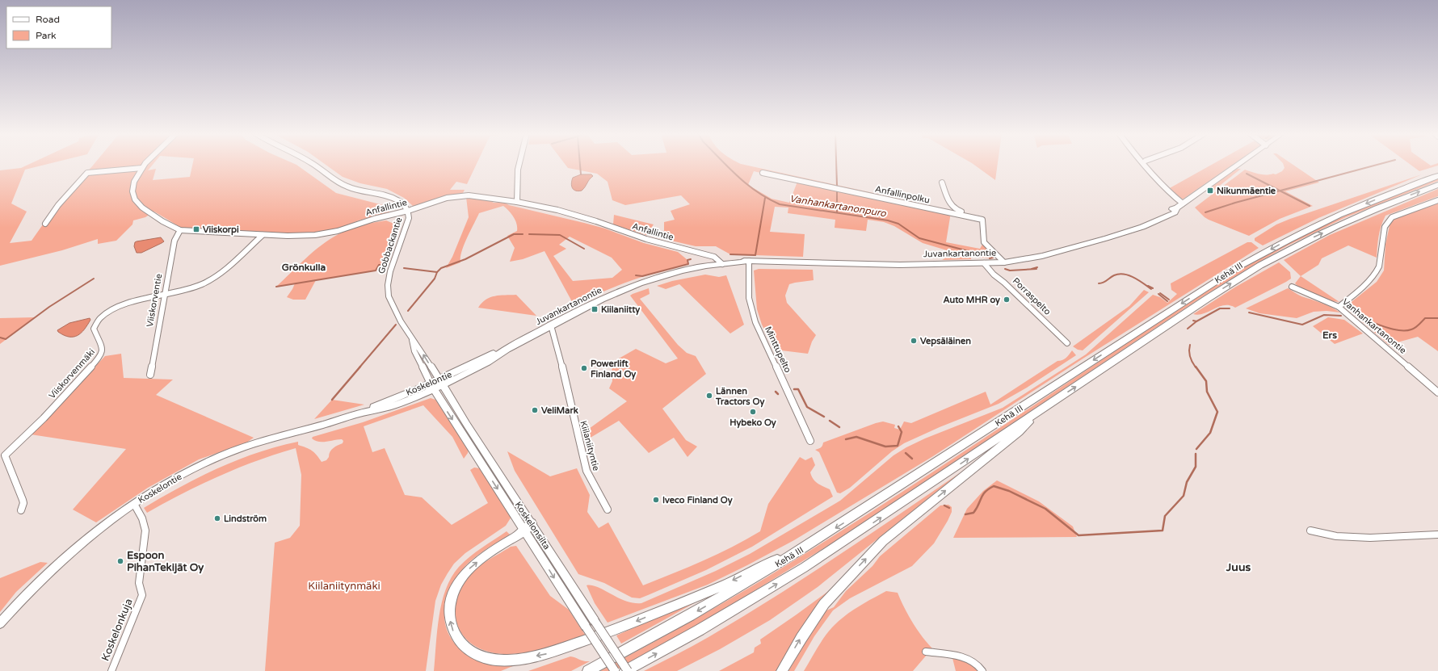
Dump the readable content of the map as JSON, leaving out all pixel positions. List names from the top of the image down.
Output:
{
  "streets": {
    "highway": ["Kehä III"],
    "main road": ["Juvankartanontie", "Koskelontie", "Koskelonsilta"],
    "street": [
      "Anfallinpolku",
      "Anfallintie",
      "Gobbackantie",
      "Porraspelto",
      "Viiskorventie",
      "Vanhankartanontie",
      "Minttupelto",
      "Viiskorvenmäki",
      "Kiilaniityntie",
      "Koskelonkuja"
    ]
  },
  "crossings": [
    ["Anfallintie", "Gobbackantie"],
    ["Anfallintie", "Juvankartanontie"],
    ["Anfallintie", "Viiskorventie"],
    ["Anfallintie", "Viiskorvenmäki"],
    ["Gobbackantie", "Juvankartanontie"],
    ["Gobbackantie", "Koskelontie"],
    ["Gobbackantie", "Koskelonsilta"],
    ["Juvankartanontie", "Porraspelto"],
    ["Juvankartanontie", "Minttupelto"],
    ["Juvankartanontie", "Koskelontie"],
    ["Juvankartanontie", "Kiilaniityntie"],
    ["Juvankartanontie", "Koskelonsilta"],
    ["Kehä III", "Koskelonsilta"],
    ["Viiskorventie", "Viiskorvenmäki"],
    ["Koskelontie", "Koskelonsilta"],
    ["Koskelontie", "Koskelonkuja"]
  ],
  "districts": ["Grönkulla", "Ers", "Juus"],
  "water": ["Vanhankartanonpuro"],
  "parks": ["Kiilaniitynmäki"],
  "places": {
    "transit": ["Nikunmäentie", "Viiskorpi", "Kiilaniitty"],
    "other": [
      "Auto MHR oy",
      "Vepsäläinen",
      "Powerlift Finland Oy",
      "Lännen Tractors Oy",
      "VeliMark",
      "Hybeko Oy",
      "Iveco Finland Oy",
      "Lindström",
      "Espoon PihanTekijät Oy"
    ]
  },
  "legend": ["Road", "Park"]
}
